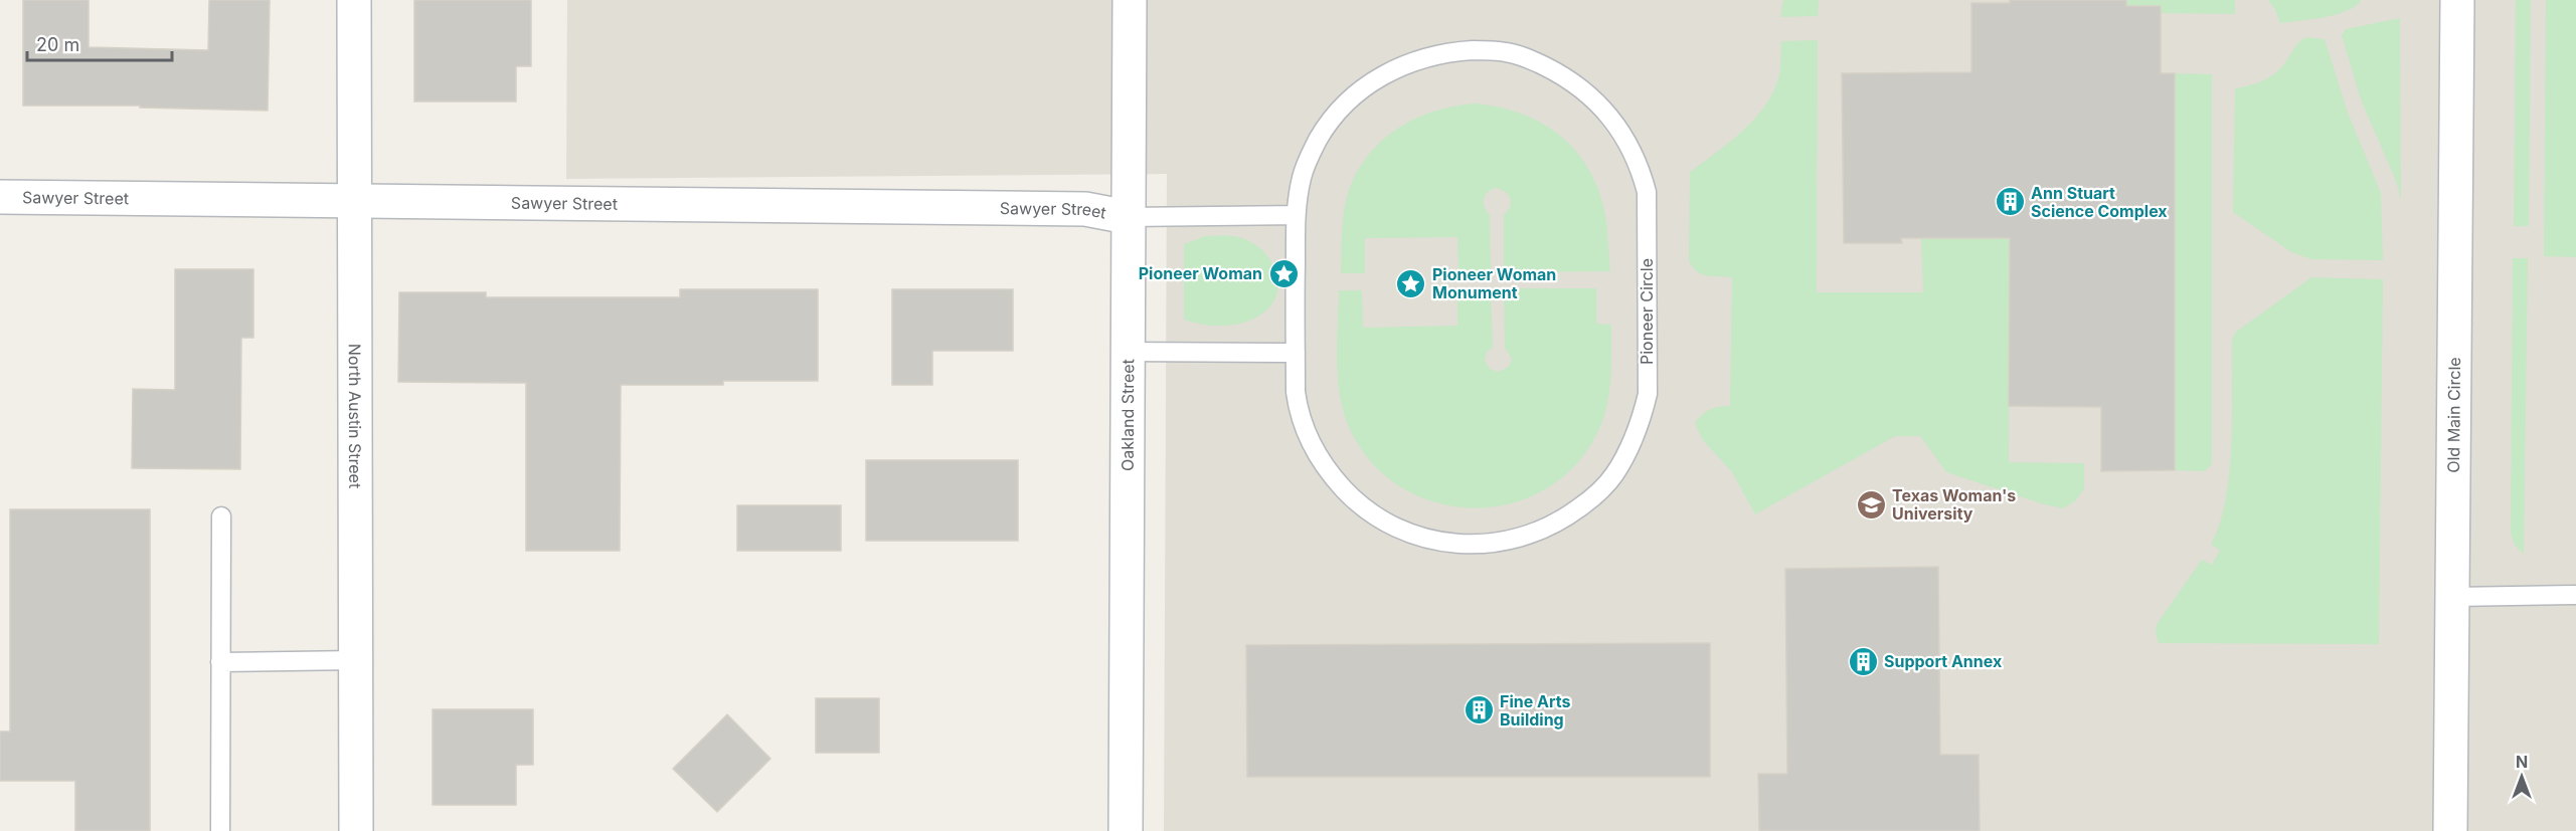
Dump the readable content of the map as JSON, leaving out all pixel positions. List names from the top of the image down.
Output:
{
  "streets": {
    "street": [
      "Sawyer Street",
      "North Austin Street",
      "Oakland Street",
      "Old Main Circle"
    ],
    "lane": ["Pioneer Circle"]
  },
  "crossings": [
    ["Sawyer Street", "North Austin Street"],
    ["Sawyer Street", "Oakland Street"]
  ],
  "places": {
    "building": ["Ann Stuart Science Complex", "Support Annex", "Fine Arts Building"],
    "place": ["Pioneer Woman", "Pioneer Woman Monument"],
    "school or university": ["Texas Woman's University"]
  },
  "scale_bar": "20 m",
  "north": "top"
}
